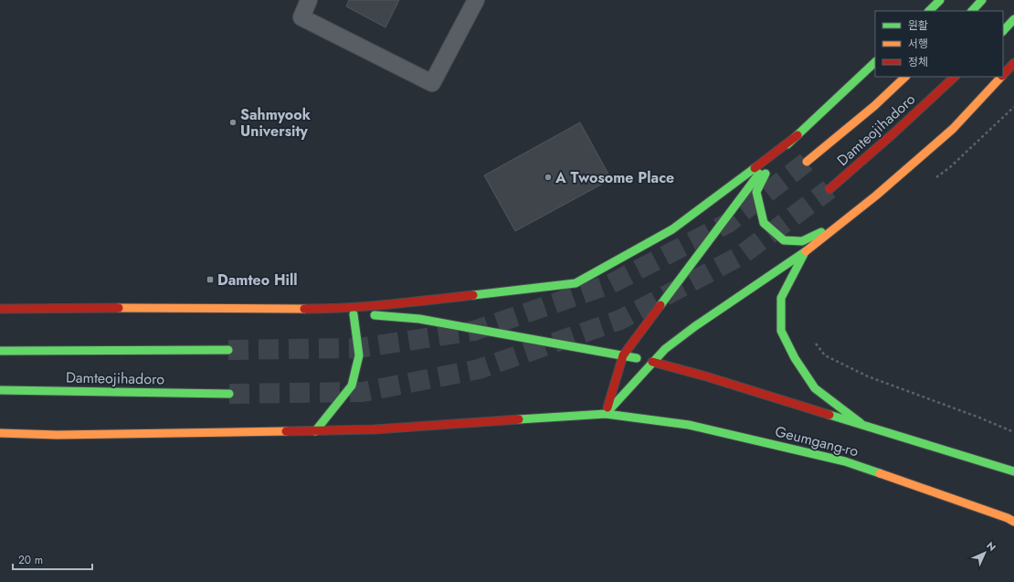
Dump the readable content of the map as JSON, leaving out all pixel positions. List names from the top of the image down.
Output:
{
  "streets": {
    "main road": ["Damteojihadoro", "Geumgang-ro"]
  },
  "places": {
    "other": ["Sahmyook University", "A Twosome Place"],
    "transit": ["Damteo Hill"]
  },
  "legend": ["원활", "서행", "정체"],
  "scale_bar": "20 m",
  "north": "top right"
}
